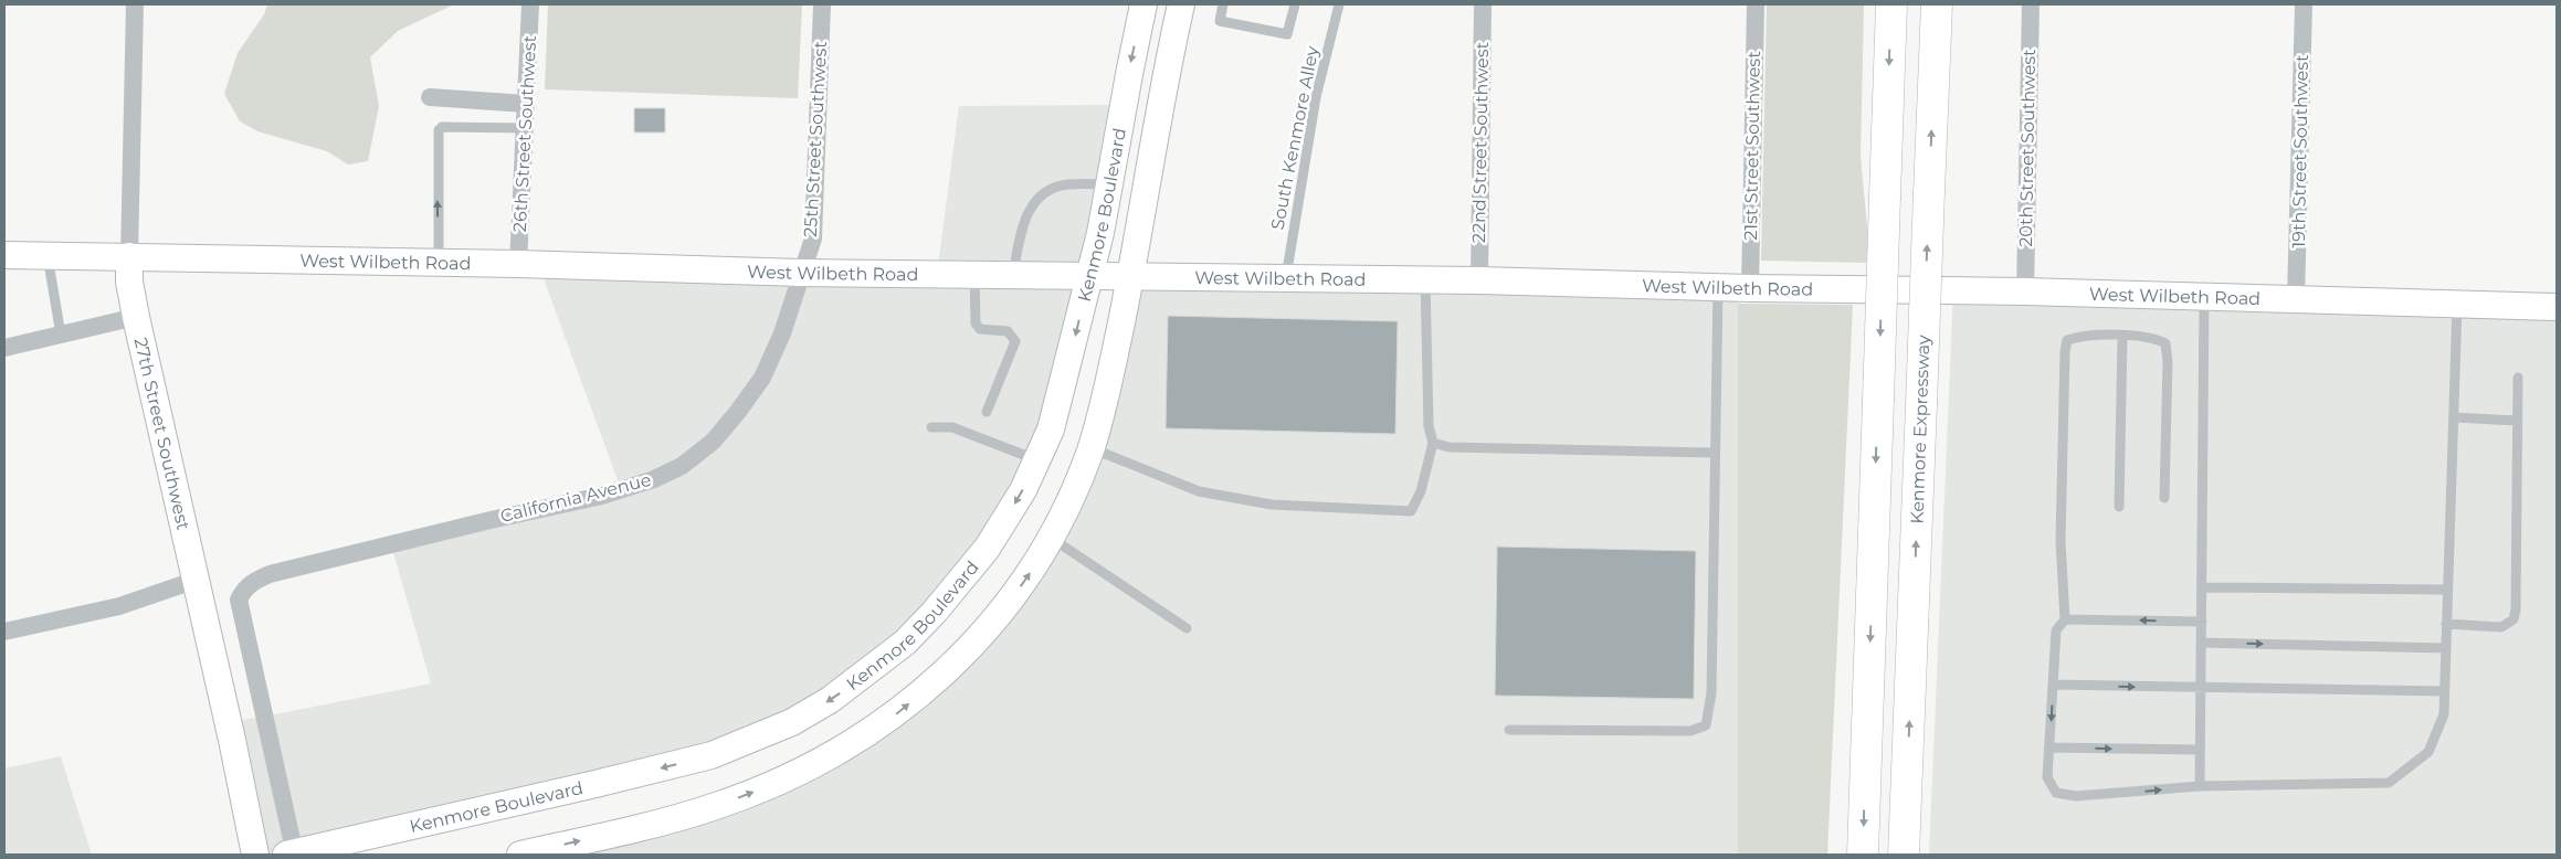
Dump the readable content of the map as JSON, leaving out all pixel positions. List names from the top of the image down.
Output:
{
  "streets": {
    "highway": ["Kenmore Expressway"],
    "main road": ["Kenmore Boulevard", "West Wilbeth Road", "27th Street Southwest"],
    "street": [
      "26th Street Southwest",
      "25th Street Southwest",
      "22nd Street Southwest",
      "21st Street Southwest",
      "20th Street Southwest",
      "19th Street Southwest",
      "California Avenue"
    ],
    "lane": ["South Kenmore Alley"]
  },
  "crossings": [
    ["26th Street Southwest", "West Wilbeth Road"],
    ["South Kenmore Alley", "West Wilbeth Road"],
    ["25th Street Southwest", "West Wilbeth Road"],
    ["25th Street Southwest", "California Avenue"],
    ["22nd Street Southwest", "West Wilbeth Road"],
    ["21st Street Southwest", "West Wilbeth Road"],
    ["20th Street Southwest", "West Wilbeth Road"],
    ["19th Street Southwest", "West Wilbeth Road"],
    ["Kenmore Boulevard", "West Wilbeth Road"],
    ["Kenmore Boulevard", "California Avenue"],
    ["West Wilbeth Road", "27th Street Southwest"],
    ["West Wilbeth Road", "California Avenue"]
  ]
}
